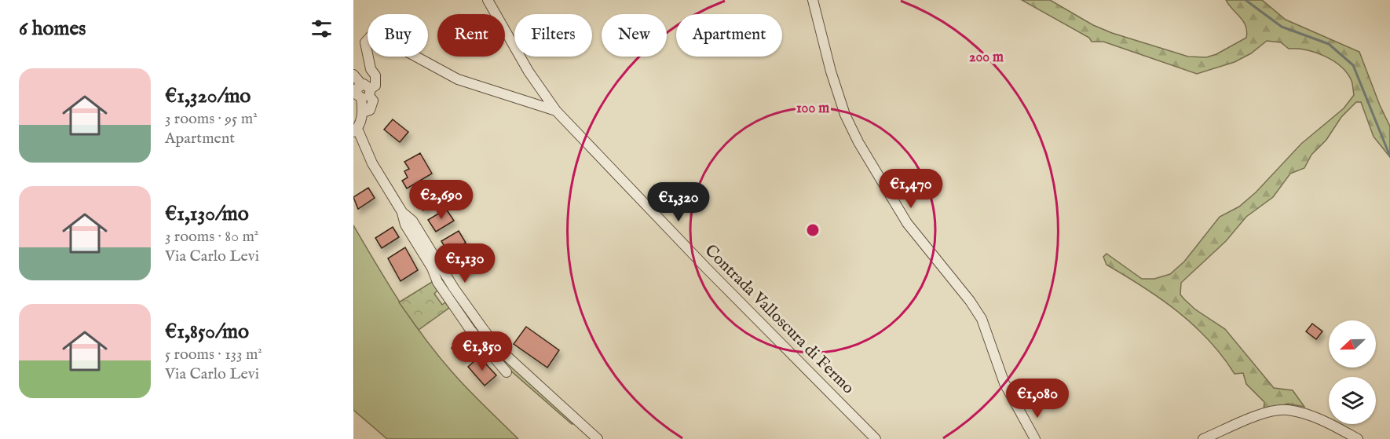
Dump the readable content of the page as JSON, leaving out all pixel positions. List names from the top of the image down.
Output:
{
  "streets": {
    "street": ["Contrada Valloscura di Fermo"]
  },
  "north": "left",
  "page": {
    "heading": "6 homes",
    "chip": [
      "Buy",
      "Rent",
      "Filters",
      "New",
      "Apartment"
    ],
    "list": [
      {
        "name": "€1,320/mo",
        "note": "3 rooms · 95 m² · Apartment"
      },
      {
        "name": "€1,130/mo",
        "note": "3 rooms · 80 m² · Via Carlo Levi"
      },
      {
        "name": "€1,850/mo",
        "note": "5 rooms · 133 m² · Via Carlo Levi"
      }
    ],
    "price": [
      "€1,470",
      "€2,690",
      "€1,320",
      "€1,130",
      "€1,850",
      "€1,080"
    ]
  },
  "rings": ["200 m", "100 m"]
}
